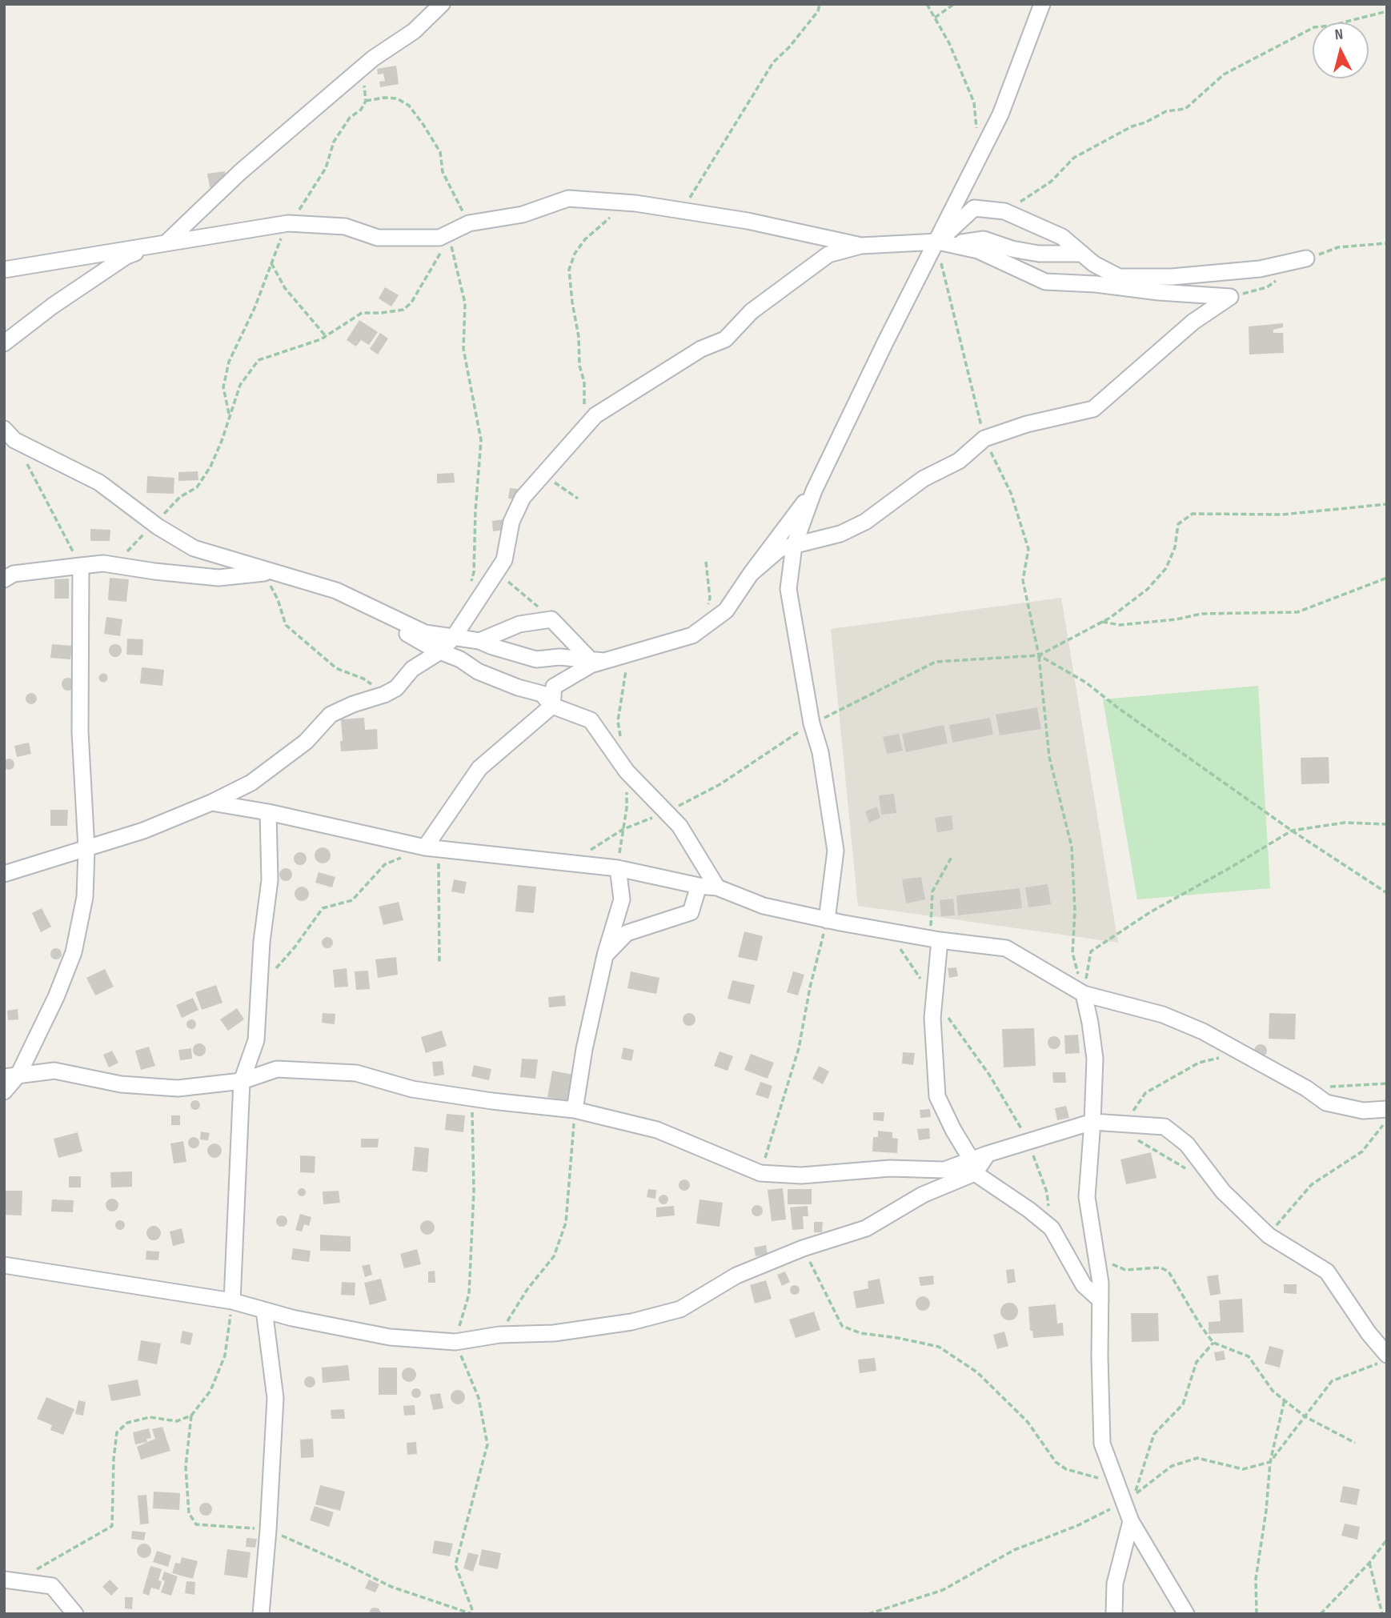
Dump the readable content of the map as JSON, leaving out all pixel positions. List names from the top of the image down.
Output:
{
  "north": "top"
}
